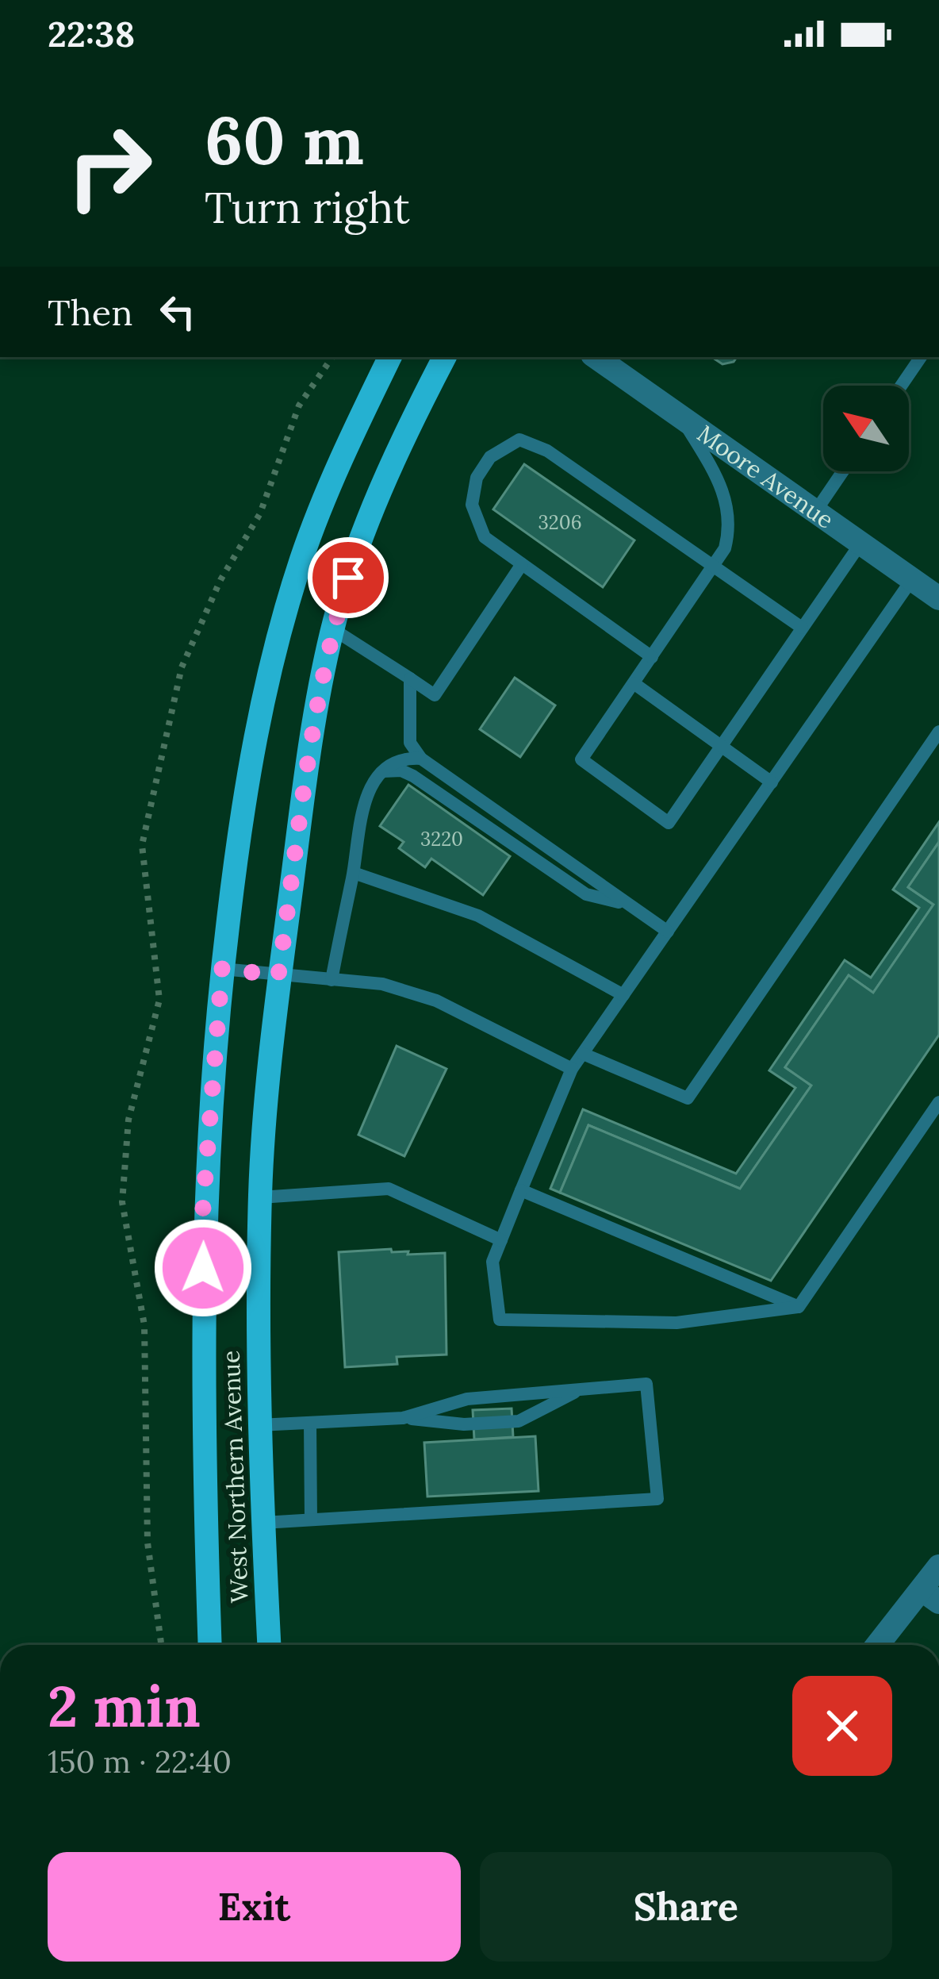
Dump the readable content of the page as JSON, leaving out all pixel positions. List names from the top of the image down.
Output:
{
  "streets": {
    "main road": ["West Northern Avenue"],
    "street": ["Moore Avenue"]
  },
  "house_numbers": ["3206", "3220"],
  "north": "top left",
  "page": {
    "status": "22:38",
    "turn": ["60 m", "Turn right"],
    "then": "Then",
    "heading": ["2 min", "150 m · 22:40"],
    "buttons": ["Exit", "Share"]
  }
}
